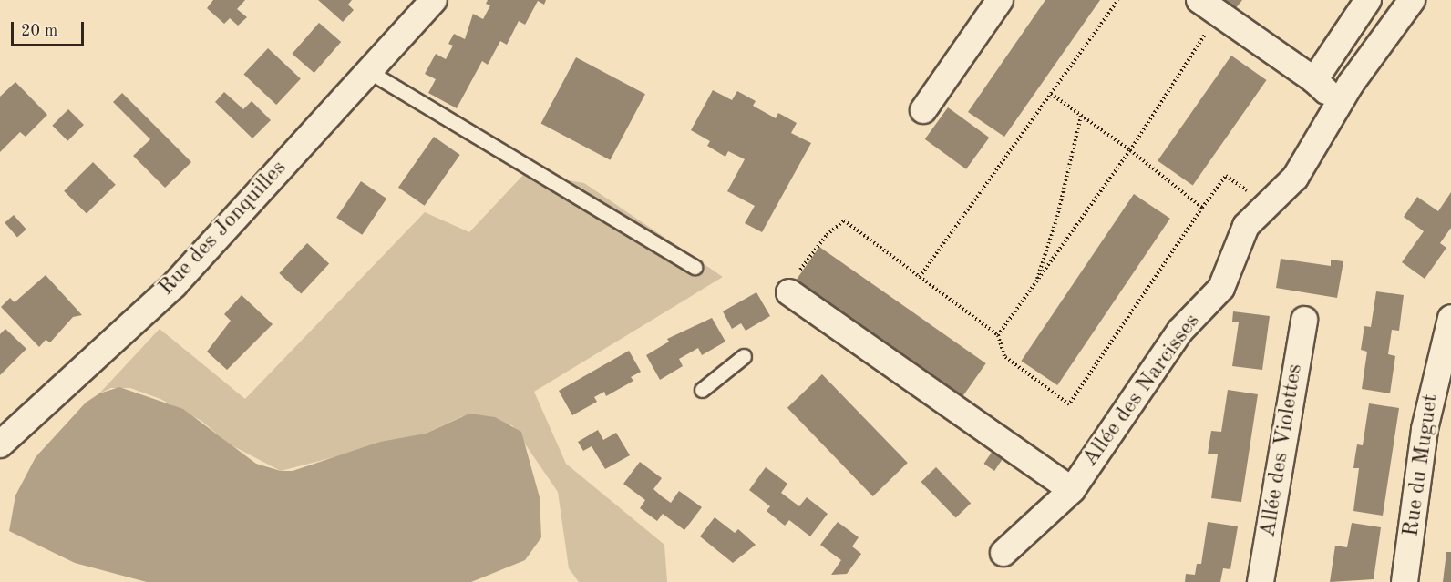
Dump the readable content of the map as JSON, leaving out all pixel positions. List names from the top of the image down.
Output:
{
  "streets": {
    "street": [
      "Rue des Jonquilles",
      "Allée des Narcisses",
      "Allée des Violettes",
      "Rue du Muguet"
    ]
  },
  "scale_bar": "20 m"
}
